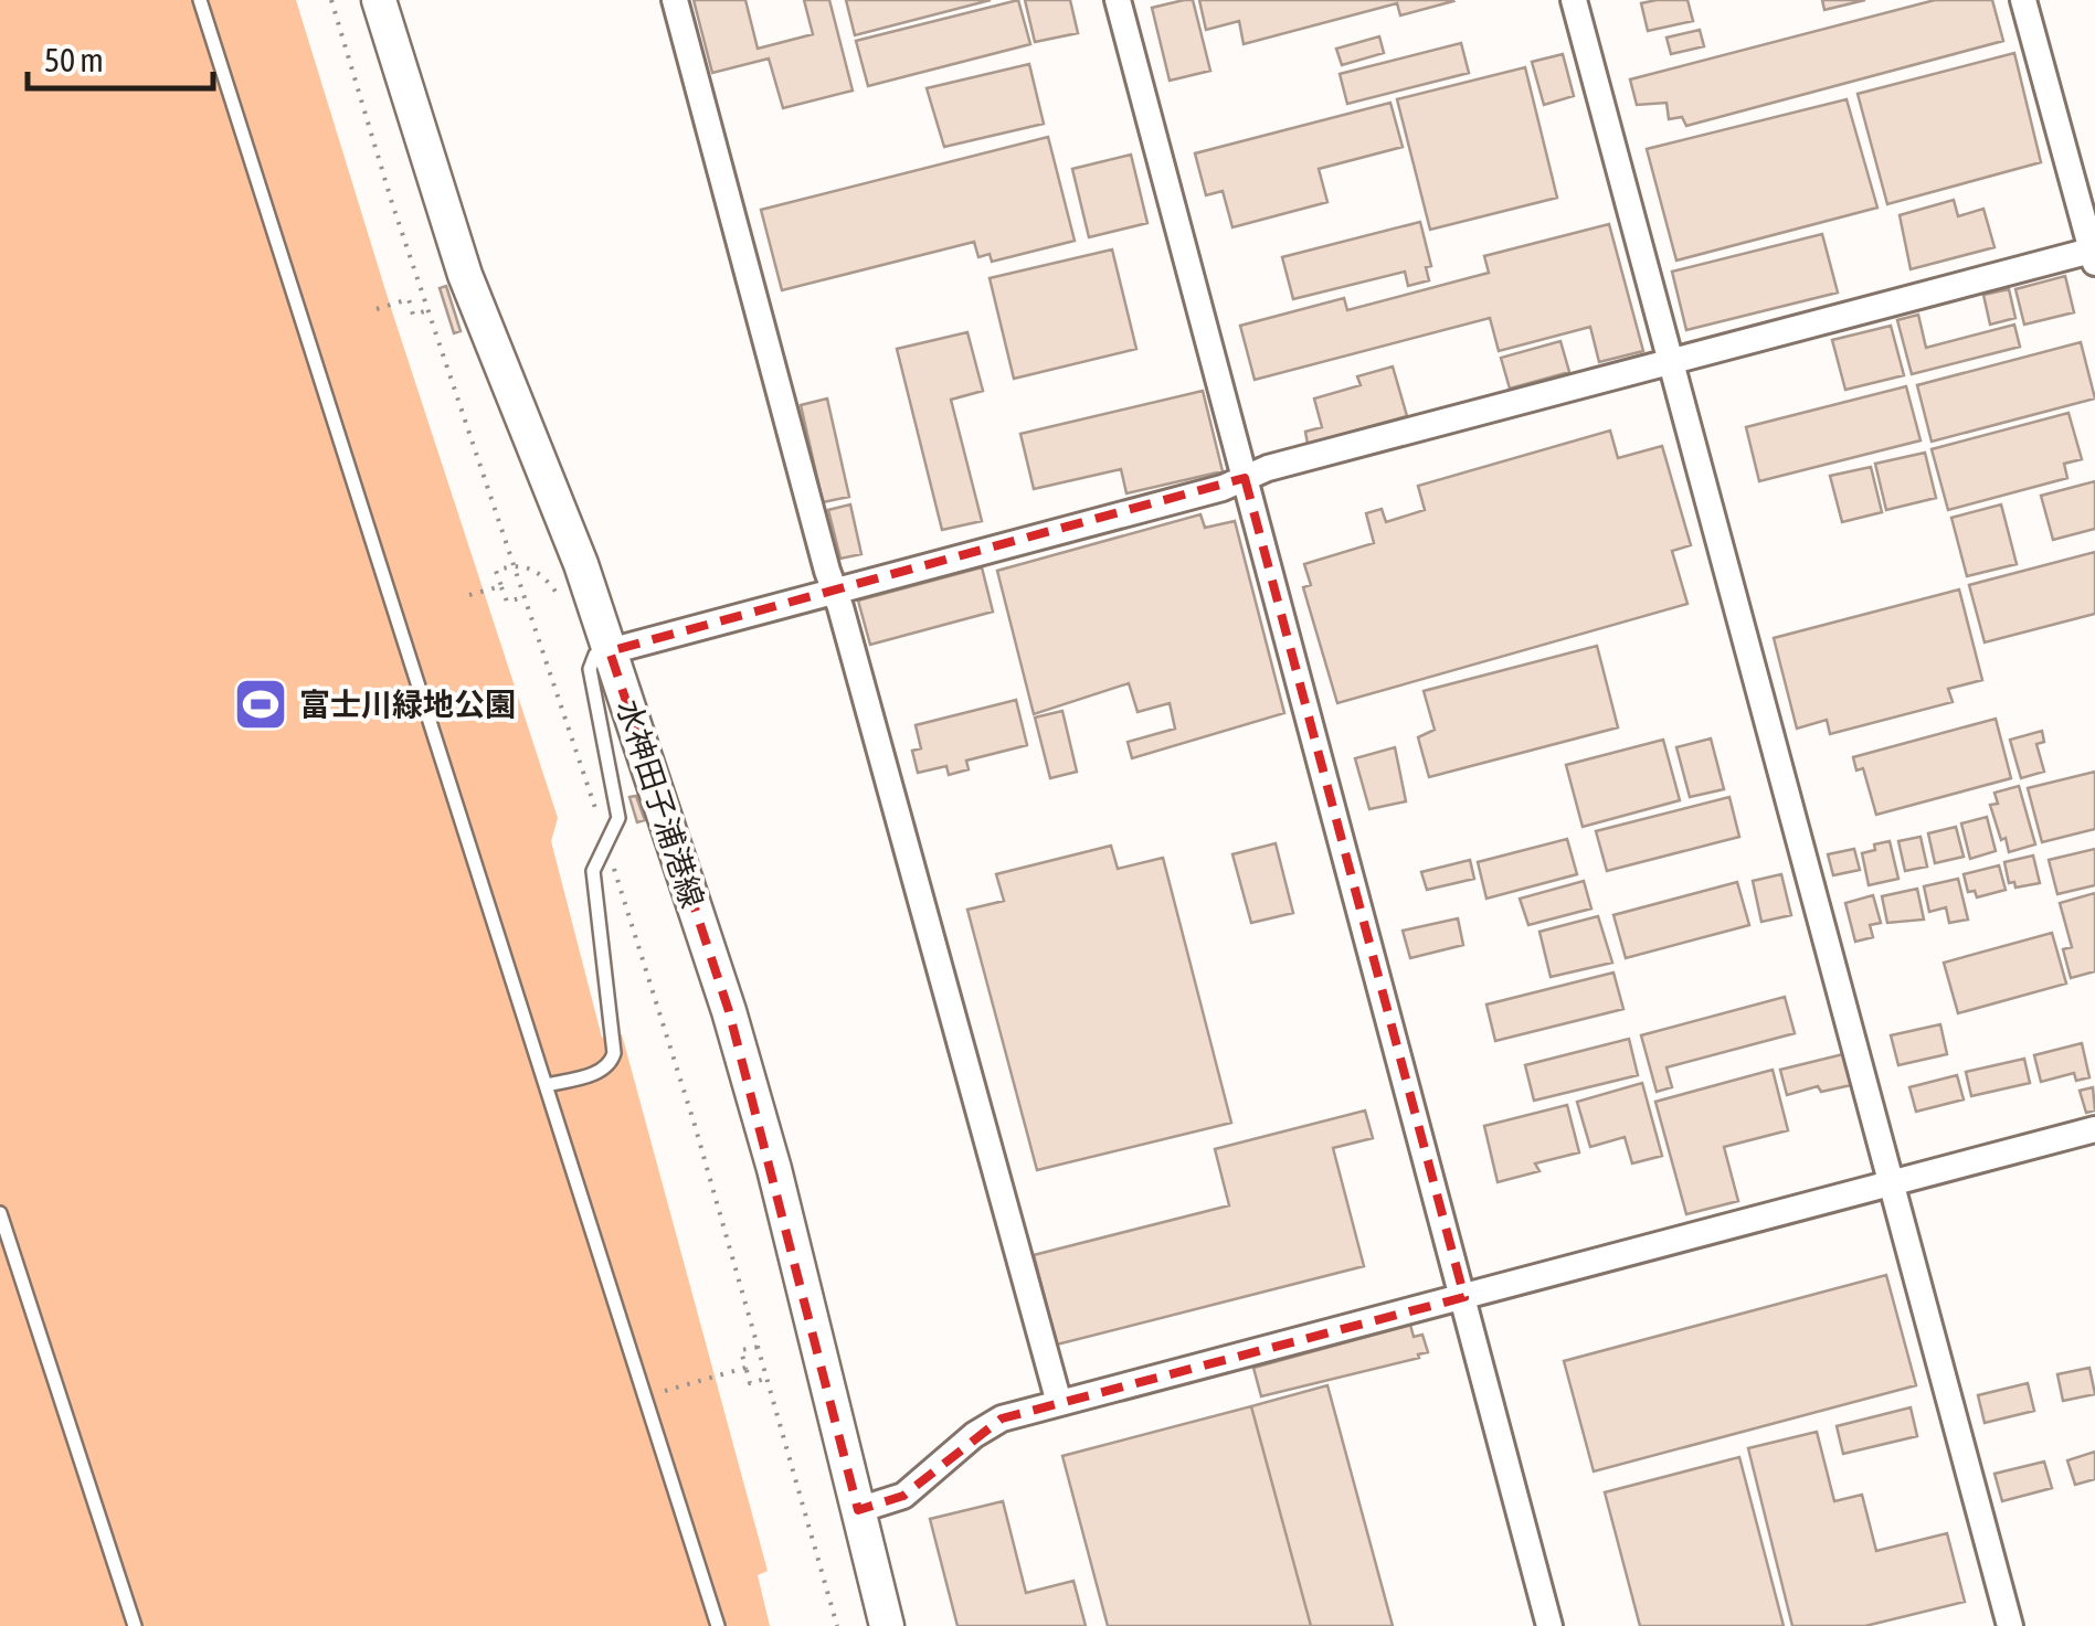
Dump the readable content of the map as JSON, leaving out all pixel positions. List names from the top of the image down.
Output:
{
  "streets": {
    "main road": ["水神田子浦港線"]
  },
  "places": {
    "sports": ["富士川緑地公園"]
  },
  "scale_bar": "50 m"
}
